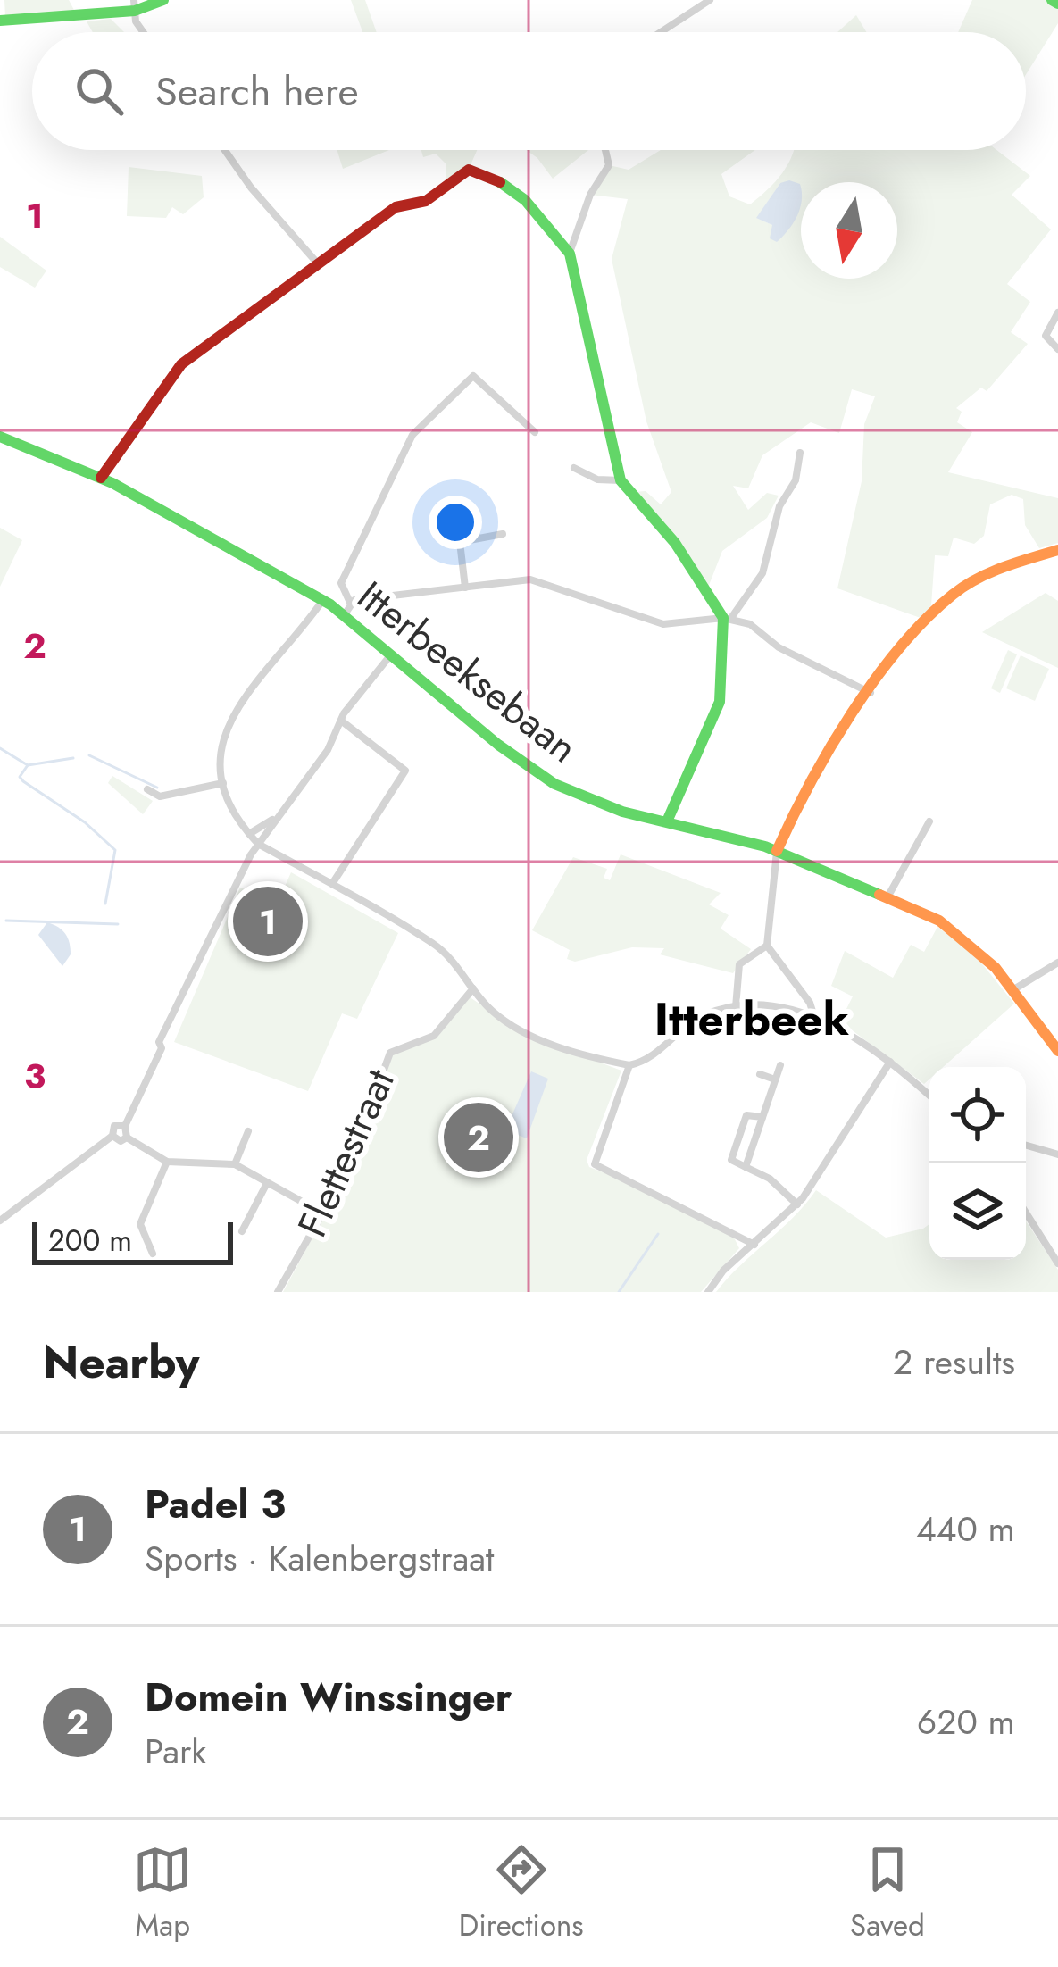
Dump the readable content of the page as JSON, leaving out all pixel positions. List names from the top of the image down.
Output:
{
  "streets": {
    "street": ["Itterbeeksebaan", "Flettestraat"]
  },
  "districts": ["Itterbeek"],
  "scale_bar": "200 m",
  "north": "bottom",
  "page": {
    "search": "Search here",
    "pins": ["1", "2"],
    "scale": "200 m",
    "heading": ["Nearby", "2 results"],
    "list": [
      {
        "mark": "1",
        "name": "Padel 3",
        "note": "Sports · Kalenbergstraat",
        "value": "440 m"
      },
      {
        "mark": "2",
        "name": "Domein Winssinger",
        "note": "Park",
        "value": "620 m"
      }
    ],
    "nav": ["Map", "Directions", "Saved"]
  },
  "grid": {
    "rows": ["1", "2", "3"]
  }
}
